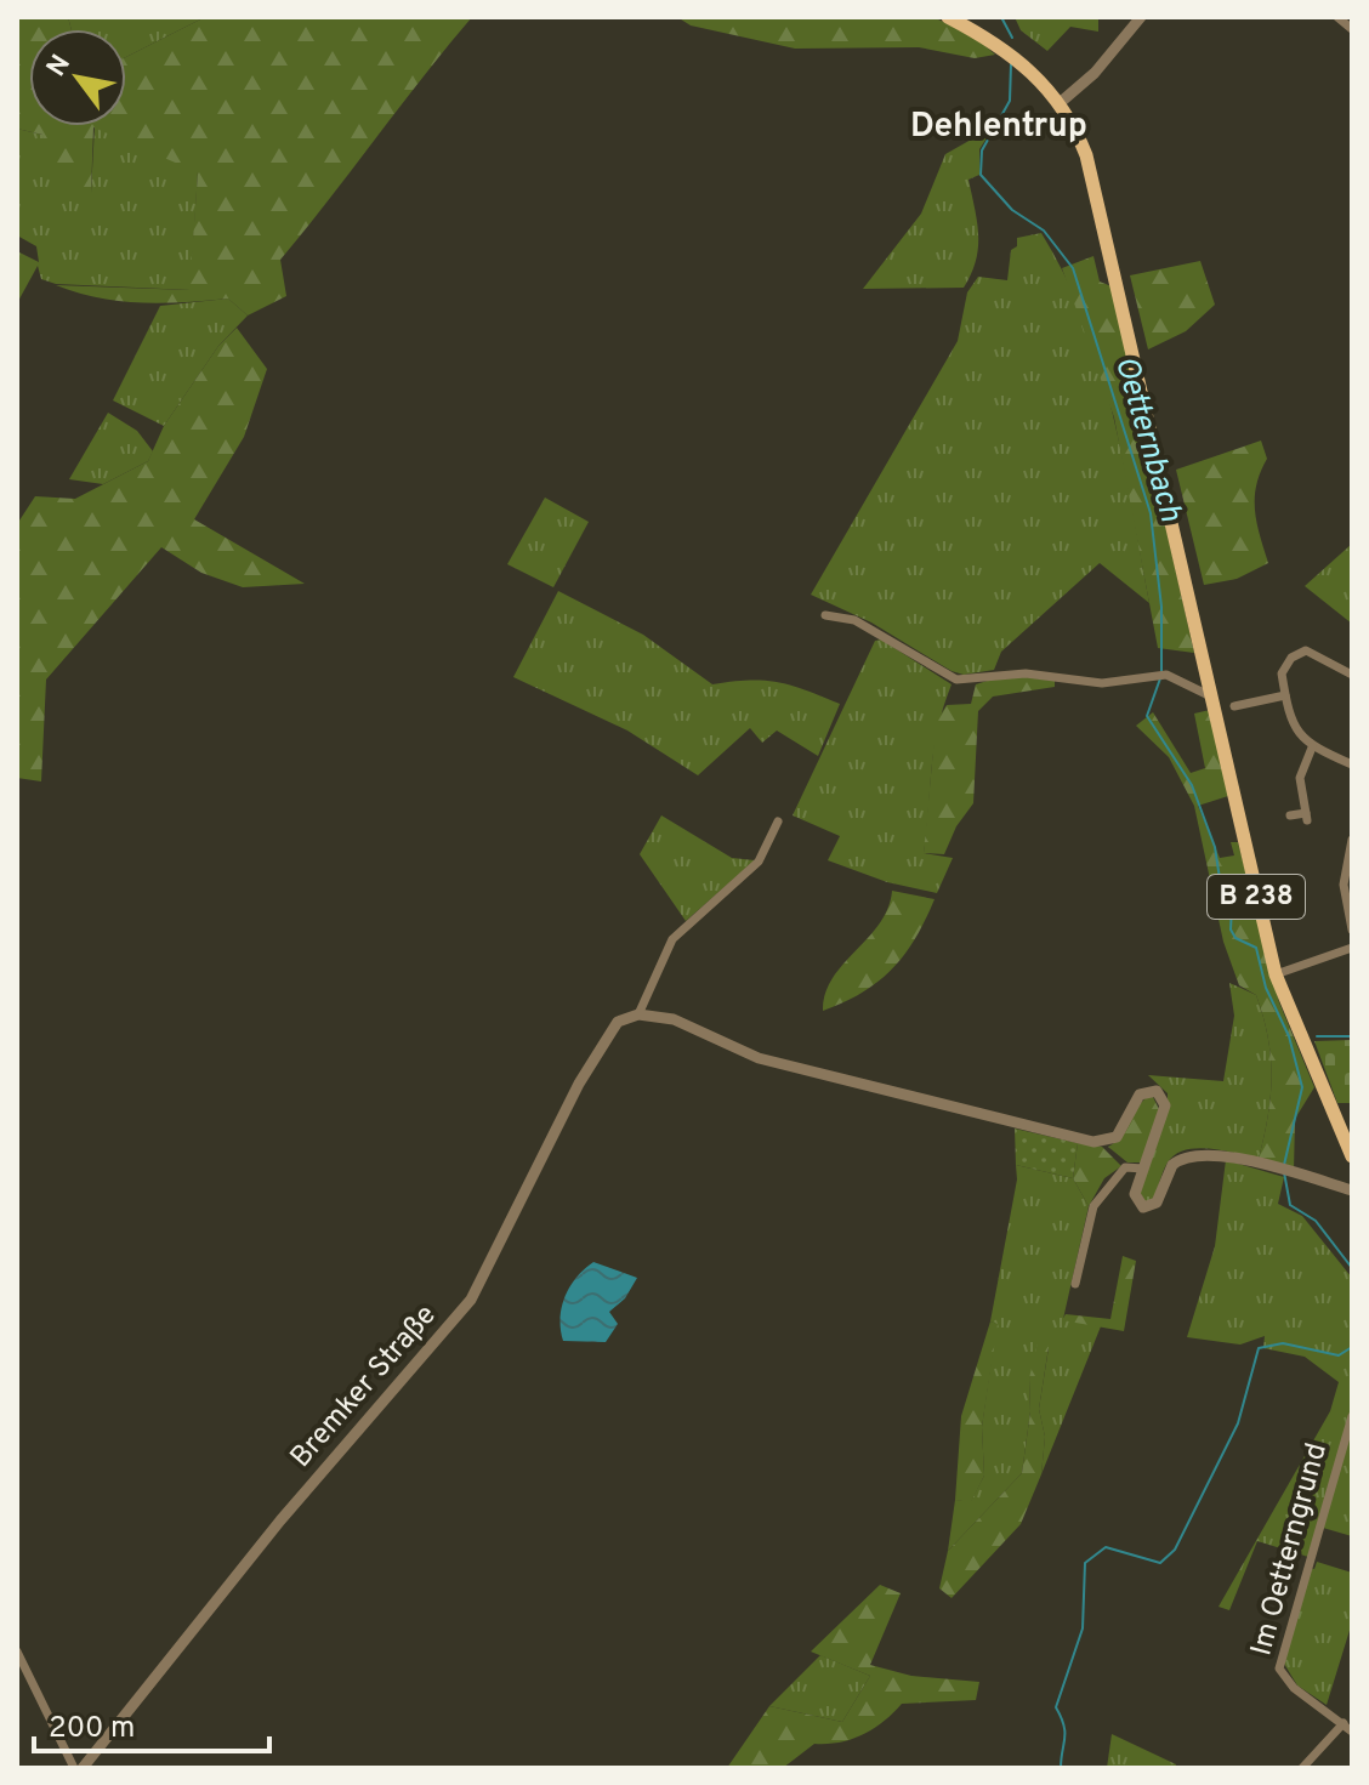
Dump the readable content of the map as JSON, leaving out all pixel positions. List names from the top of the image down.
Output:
{
  "streets": {
    "main road": ["B 238"],
    "street": ["Bremker Straße", "Im Oetterngrund"]
  },
  "districts": ["Dehlentrup"],
  "water": ["Oetternbach"],
  "scale_bar": "200 m",
  "north": "top left"
}
